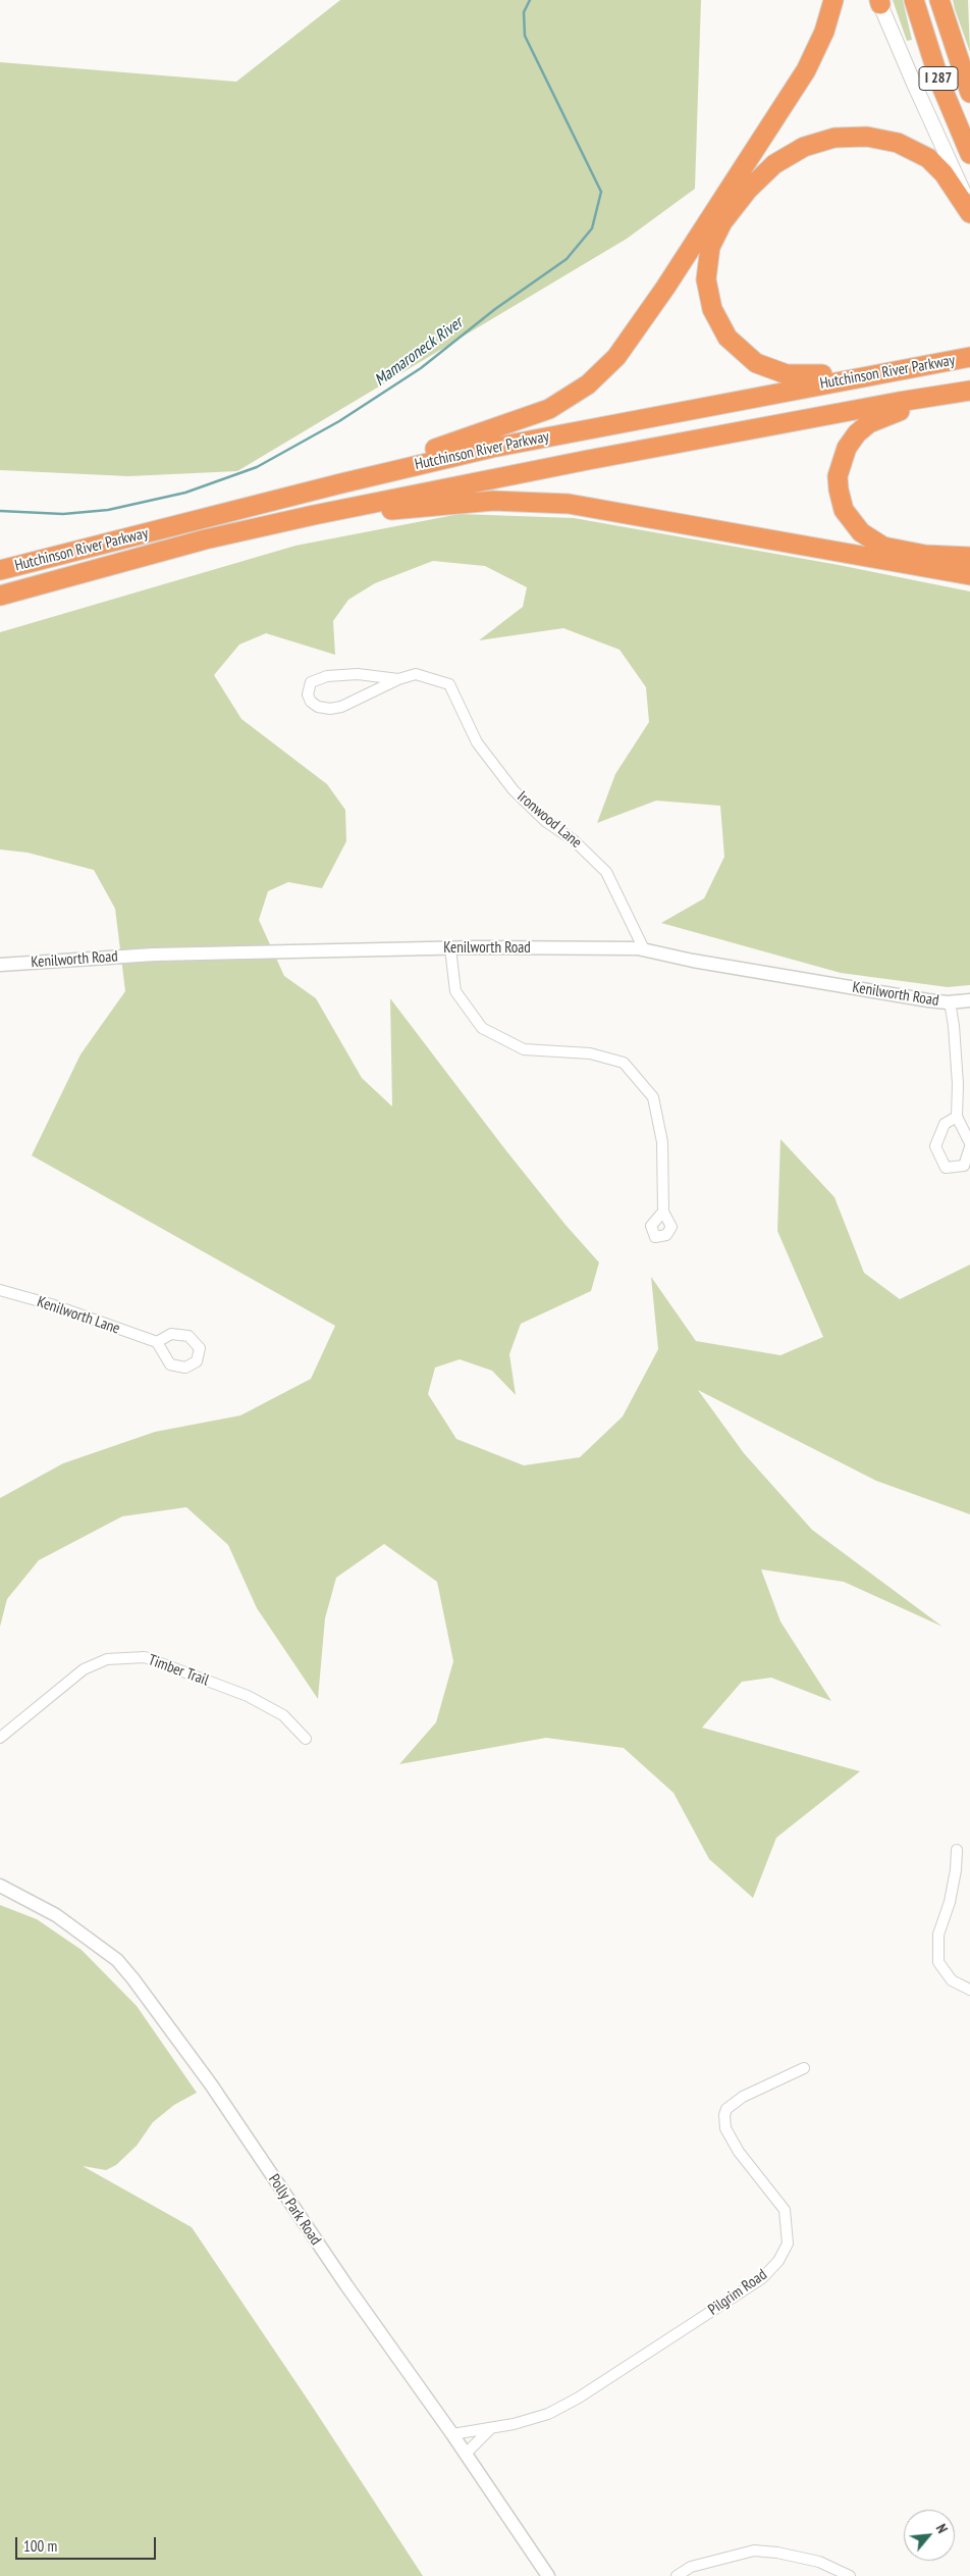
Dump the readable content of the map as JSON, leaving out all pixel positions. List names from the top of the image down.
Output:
{
  "streets": {
    "highway": ["I 287", "Hutchinson River Parkway"],
    "street": [
      "Ironwood Lane",
      "Kenilworth Road",
      "Kenilworth Lane",
      "Timber Trail",
      "Polly Park Road",
      "Pilgrim Road"
    ]
  },
  "crossings": [
    ["Ironwood Lane", "Kenilworth Road"],
    ["Polly Park Road", "Pilgrim Road"]
  ],
  "water": ["Mamaroneck River"],
  "scale_bar": "100 m",
  "north": "top right"
}
